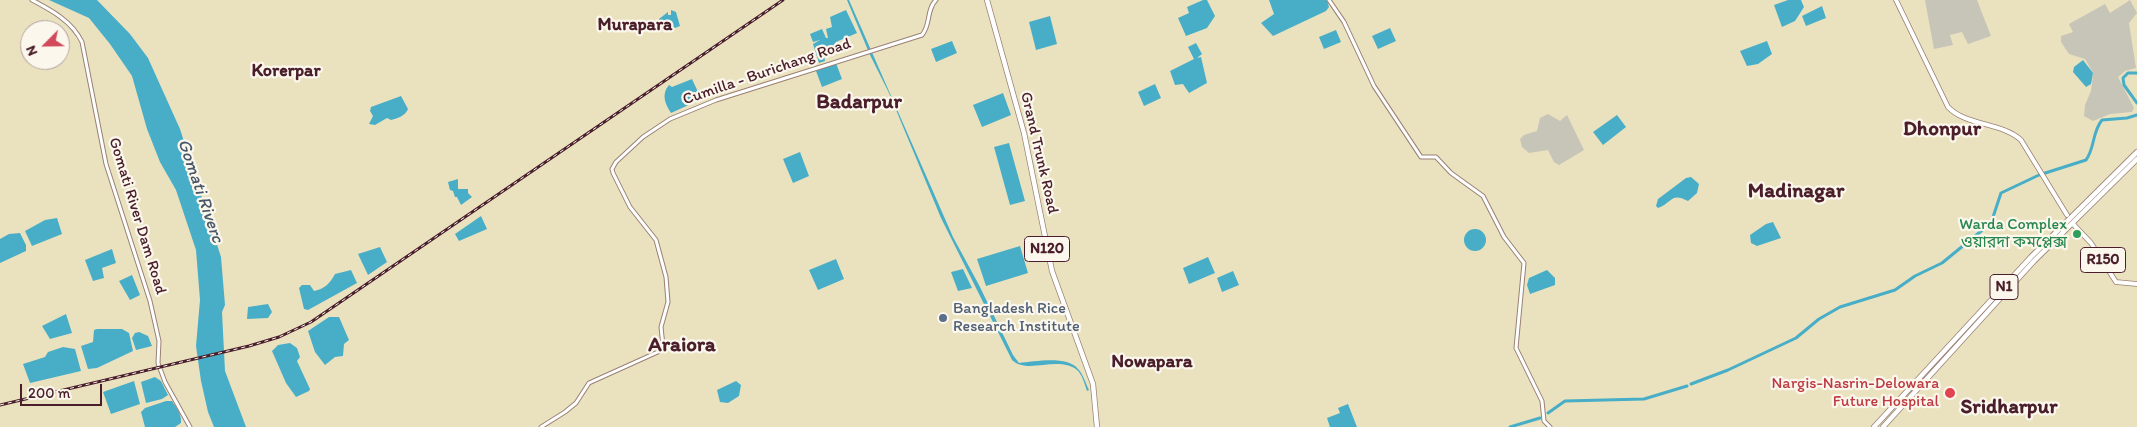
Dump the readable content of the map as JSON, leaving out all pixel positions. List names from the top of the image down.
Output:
{
  "streets": {
    "highway": ["Grand Trunk Road", "N120", "N1"],
    "main road": ["Cumilla - Burichang Road", "Gomati River Dam Road", "R150"]
  },
  "districts": [
    "Murapara",
    "Korerpar",
    "Badarpur",
    "Dhonpur",
    "Madinagar",
    "Araiora",
    "Nowapara",
    "Sridharpur"
  ],
  "water": ["Gomati Riverc"],
  "places": ["Warda Complex ওয়ারদা কমপ্লেক্স", "Bangladesh Rice Research Institute", "Nargis-Nasrin-Delowara Future Hospital"],
  "scale_bar": "200 m",
  "north": "bottom left"
}
